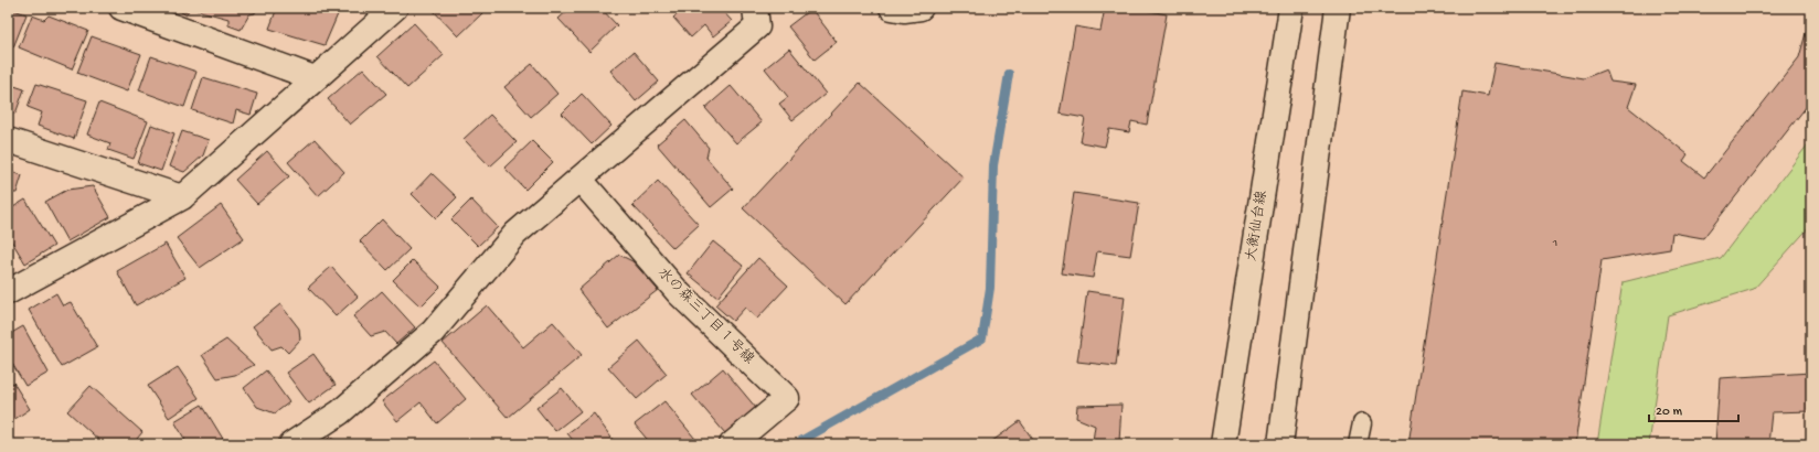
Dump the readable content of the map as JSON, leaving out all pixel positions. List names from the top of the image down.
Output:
{
  "streets": {
    "street": ["大衡仙台線", "水の森三丁目１号線"]
  },
  "house_numbers": ["1"],
  "scale_bar": "20 m"
}
